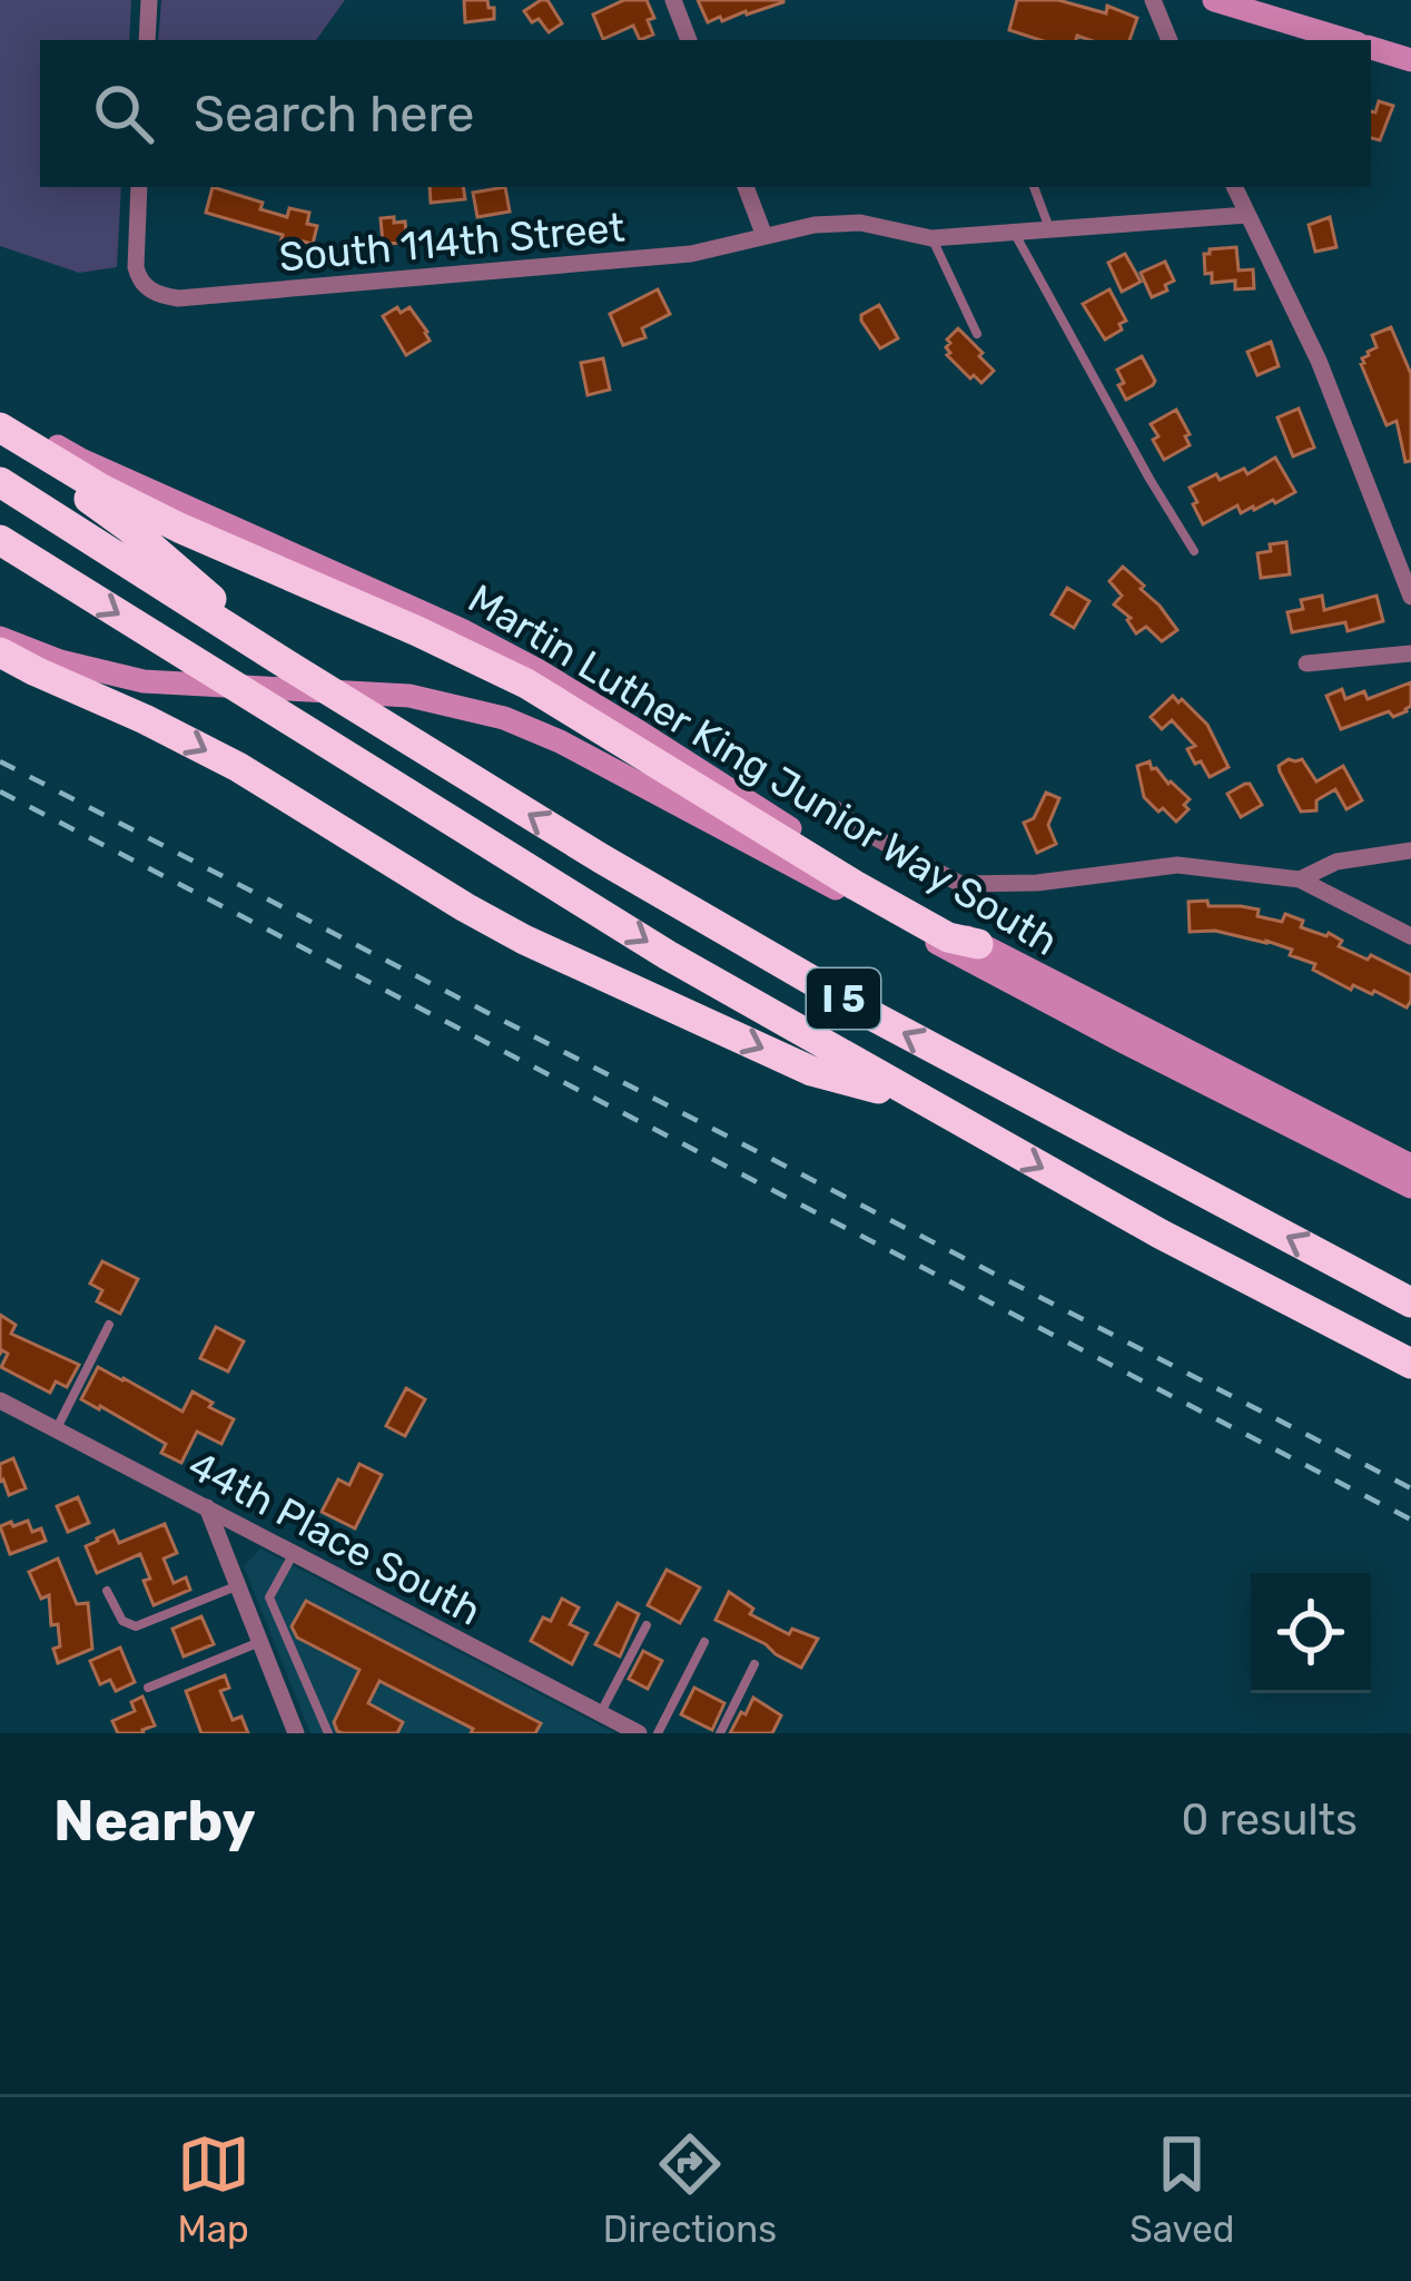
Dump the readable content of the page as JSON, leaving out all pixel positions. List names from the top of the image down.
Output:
{
  "streets": {
    "highway": ["I 5"],
    "main road": ["Martin Luther King Junior Way South"],
    "street": ["South 114th Street", "44th Place South"]
  },
  "page": {
    "search": "Search here",
    "heading": ["Nearby", "0 results"],
    "nav": ["Map", "Directions", "Saved"]
  }
}
